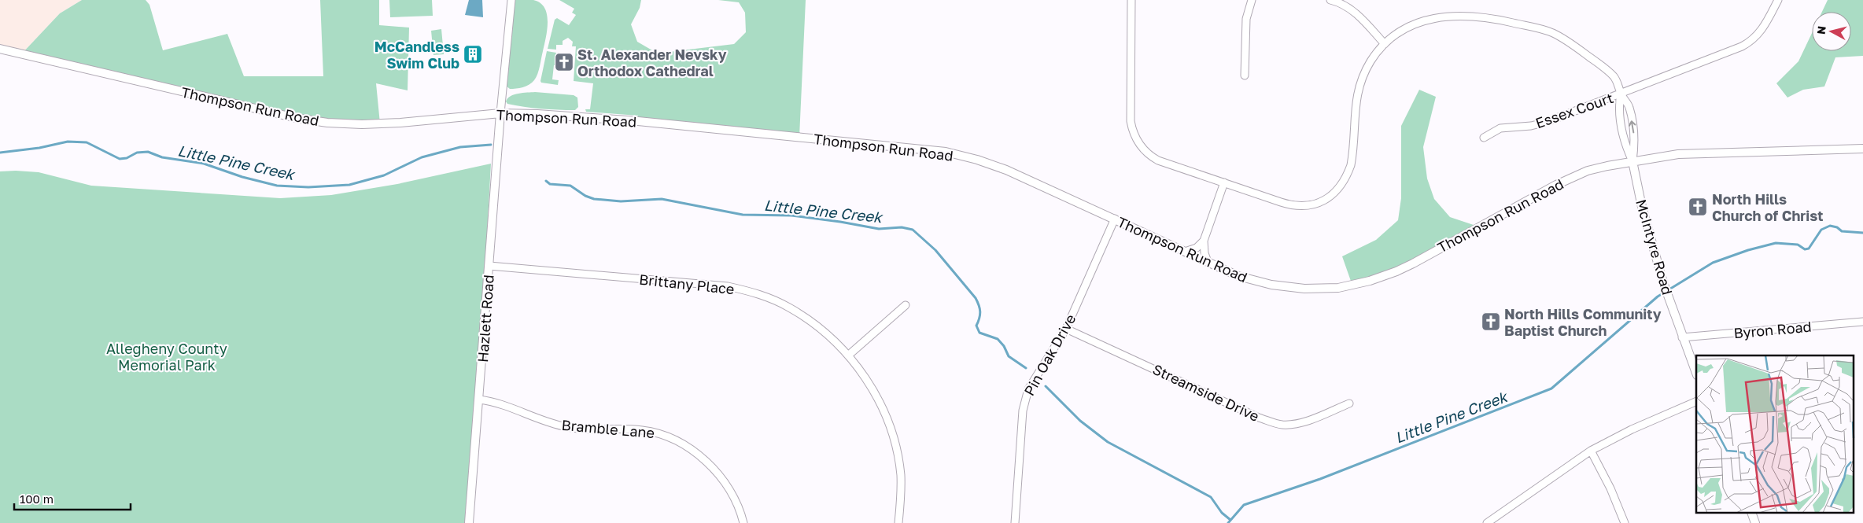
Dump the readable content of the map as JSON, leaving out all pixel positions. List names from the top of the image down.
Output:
{
  "streets": {
    "street": [
      "Thompson Run Road",
      "Essex Court",
      "McIntyre Road",
      "Brittany Place",
      "Hazlett Road",
      "Byron Road",
      "Pin Oak Drive",
      "Streamside Drive",
      "Bramble Lane"
    ]
  },
  "crossings": [
    ["Thompson Run Road", "McIntyre Road"],
    ["Thompson Run Road", "Hazlett Road"],
    ["Thompson Run Road", "Pin Oak Drive"],
    ["Essex Court", "McIntyre Road"],
    ["McIntyre Road", "Byron Road"],
    ["Brittany Place", "Hazlett Road"],
    ["Hazlett Road", "Bramble Lane"],
    ["Pin Oak Drive", "Streamside Drive"]
  ],
  "water": ["Little Pine Creek"],
  "parks": ["Allegheny County Memorial Park"],
  "places": {
    "building": ["McCandless Swim Club"],
    "church": ["St. Alexander Nevsky Orthodox Cathedral", "North Hills Church of Christ", "North Hills Community Baptist Church"]
  },
  "scale_bar": "100 m",
  "north": "left"
}
